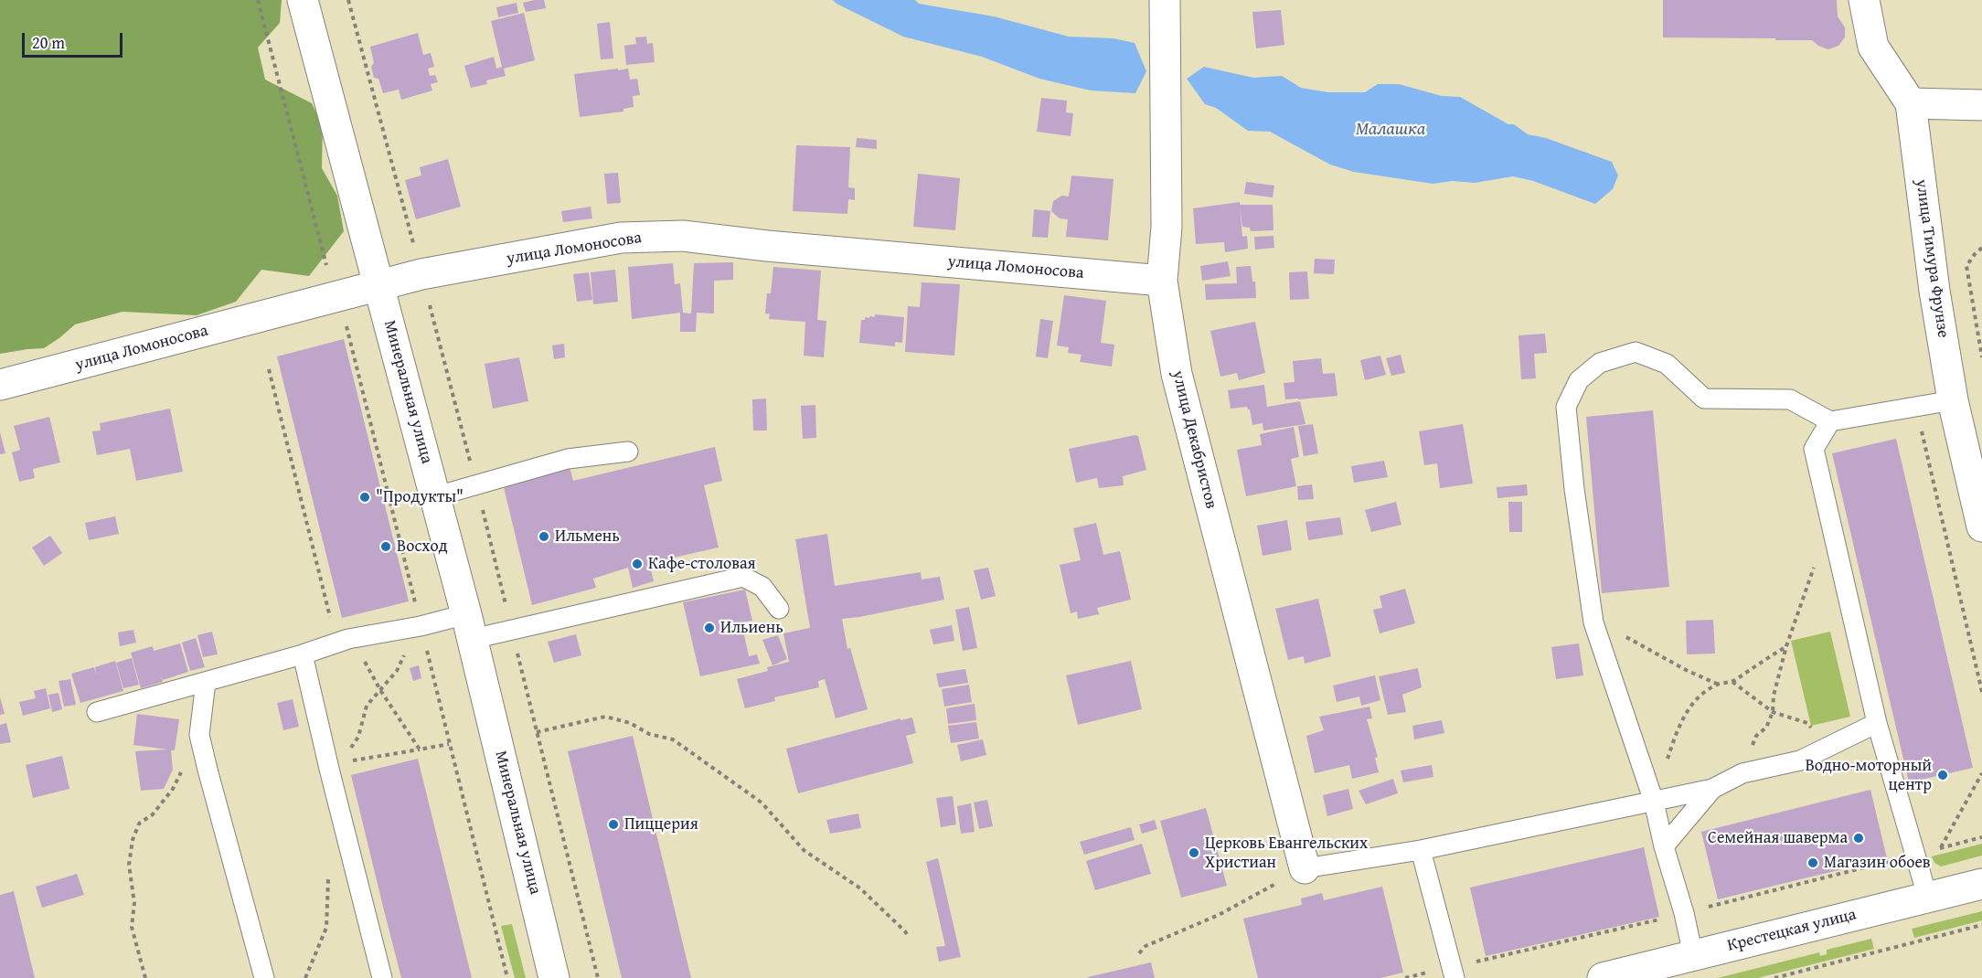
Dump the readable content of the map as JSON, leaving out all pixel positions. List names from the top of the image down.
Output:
{
  "streets": {
    "street": [
      "улица Ломоносова",
      "улица Тимура Фрунзе",
      "Минеральная улица",
      "улица Декабристов",
      "Крестецкая улица"
    ]
  },
  "crossings": [
    ["улица Ломоносова", "Минеральная улица"],
    ["улица Ломоносова", "улица Декабристов"]
  ],
  "water": ["Малашка"],
  "places": [
    "\"Продукты\"",
    "Ильмень",
    "Восход",
    "Кафе-столовая",
    "Ильиень",
    "Водно-моторный центр",
    "Пиццерия",
    "Семейная шаверма",
    "Церковь Евангельских Христиан",
    "Магазин обоев"
  ],
  "scale_bar": "20 m"
}
